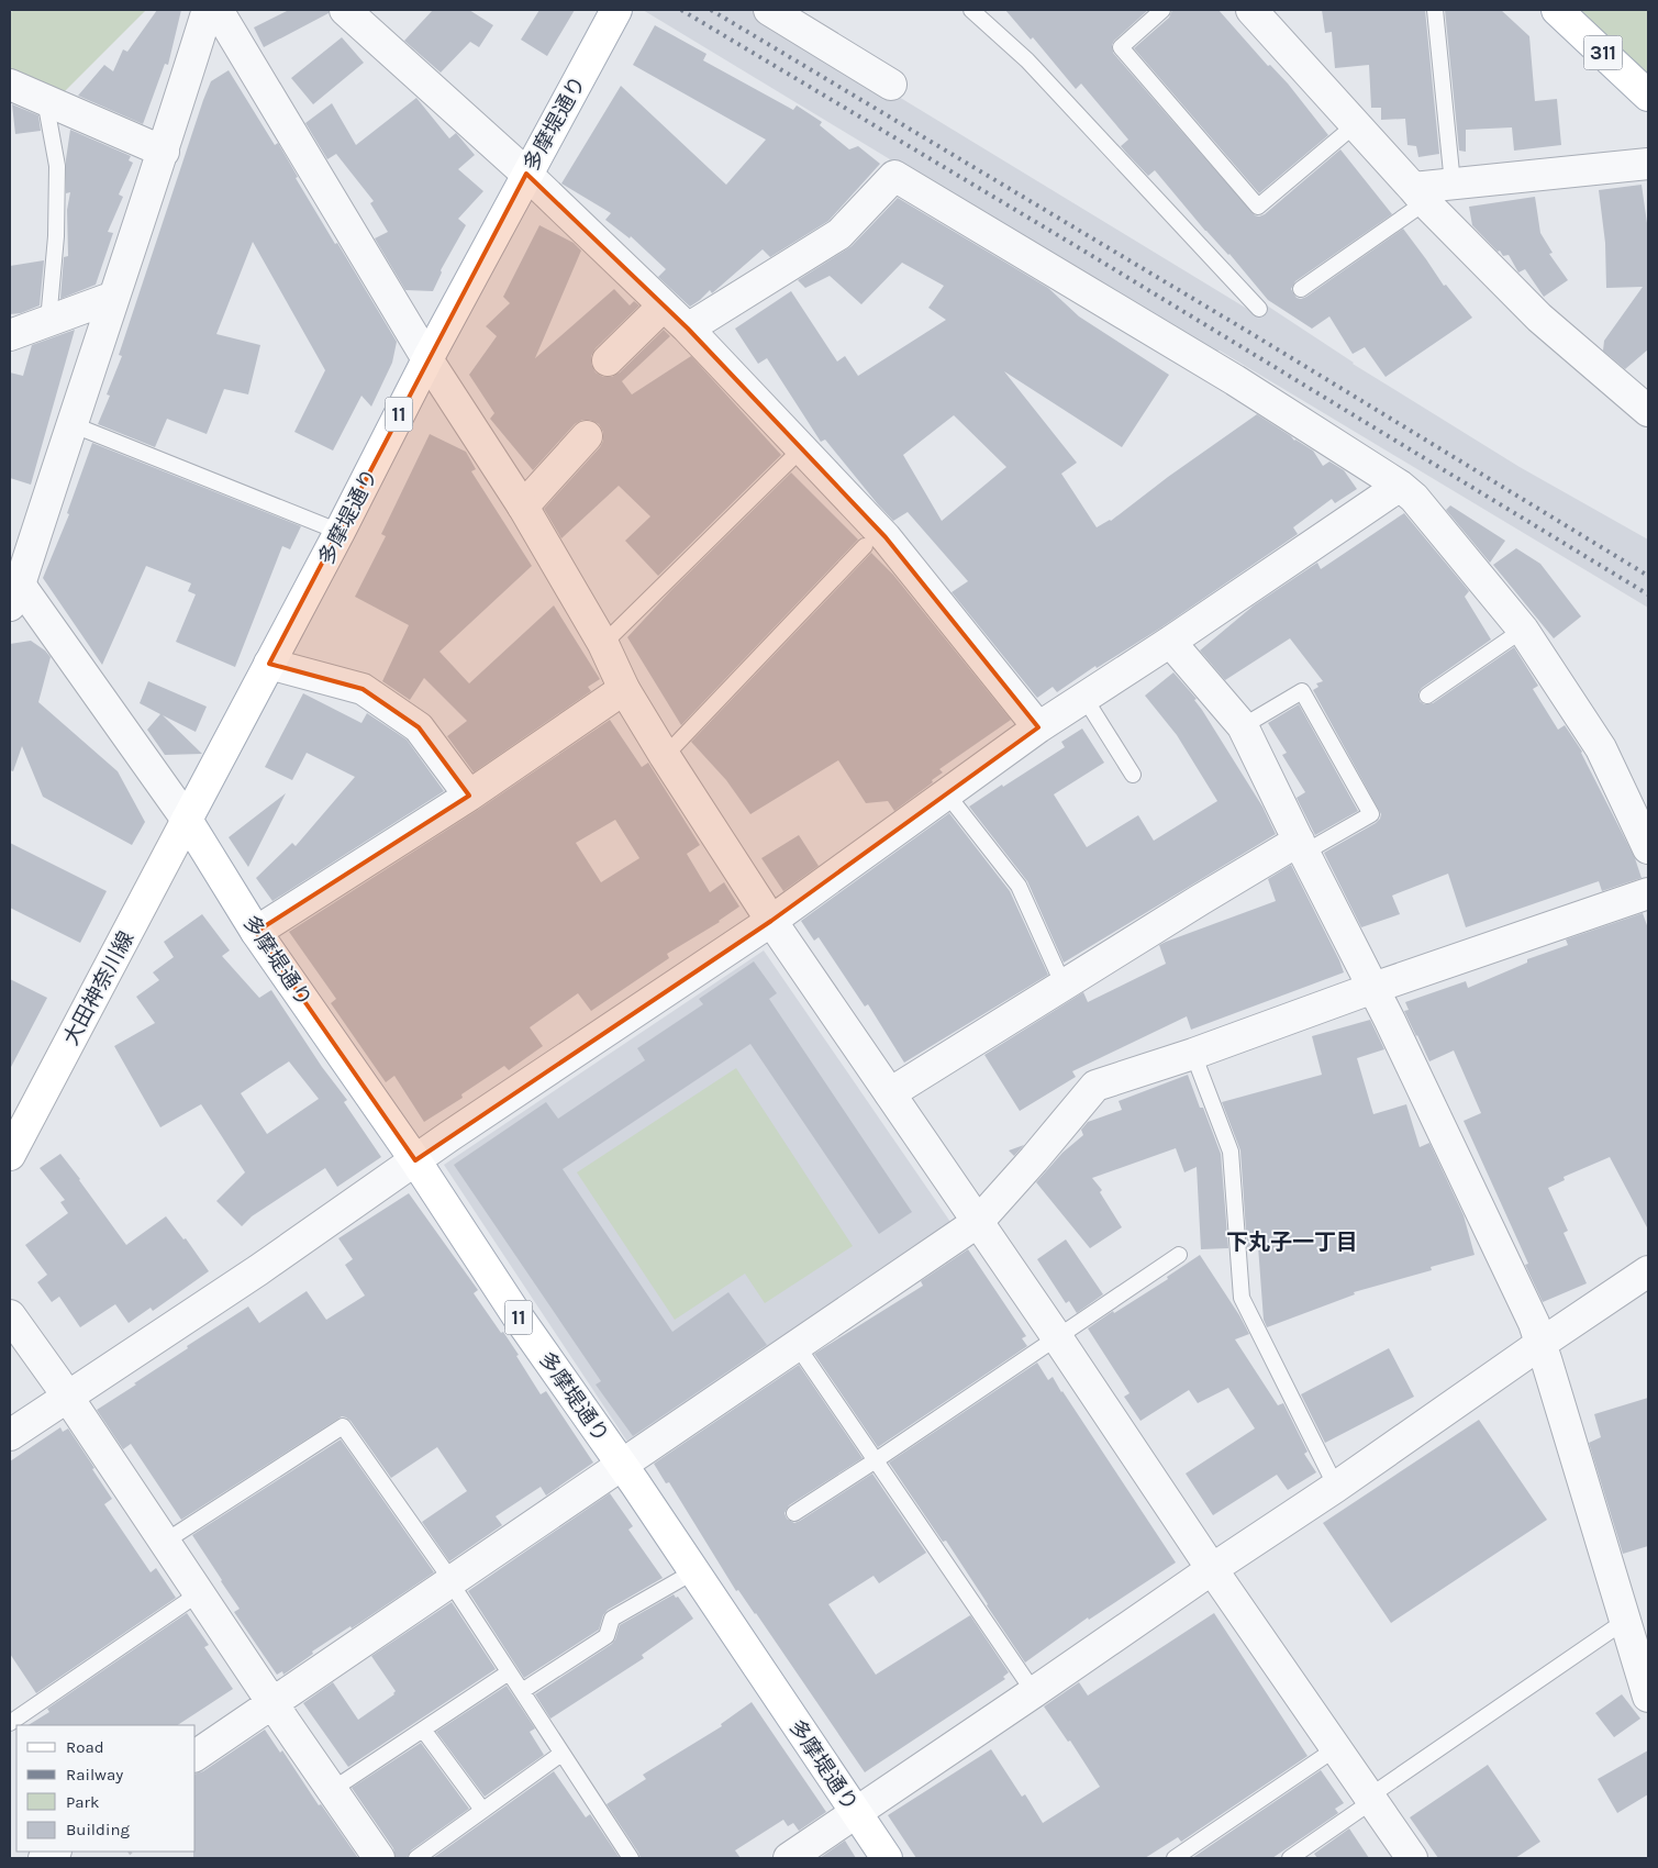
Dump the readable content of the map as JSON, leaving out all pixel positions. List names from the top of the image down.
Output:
{
  "streets": {
    "main road": [
      "311",
      "多摩堤通り",
      "11",
      "大田神奈川線"
    ]
  },
  "crossings": [
    ["多摩堤通り", "大田神奈川線"]
  ],
  "districts": ["下丸子一丁目"],
  "legend": [
    "Road",
    "Railway",
    "Park",
    "Building"
  ]
}
